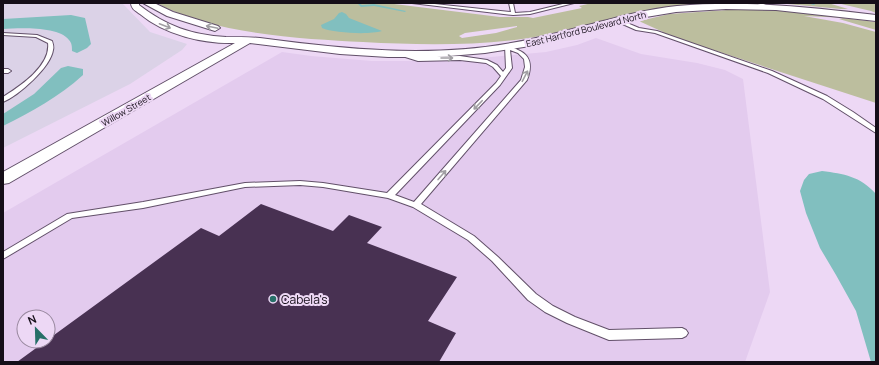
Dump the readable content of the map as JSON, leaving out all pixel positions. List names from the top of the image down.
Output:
{
  "streets": {
    "street": ["East Hartford Boulevard North", "Willow Street"]
  },
  "crossings": [
    ["East Hartford Boulevard North", "Willow Street"]
  ],
  "places": ["Cabela's"],
  "north": "top left"
}
